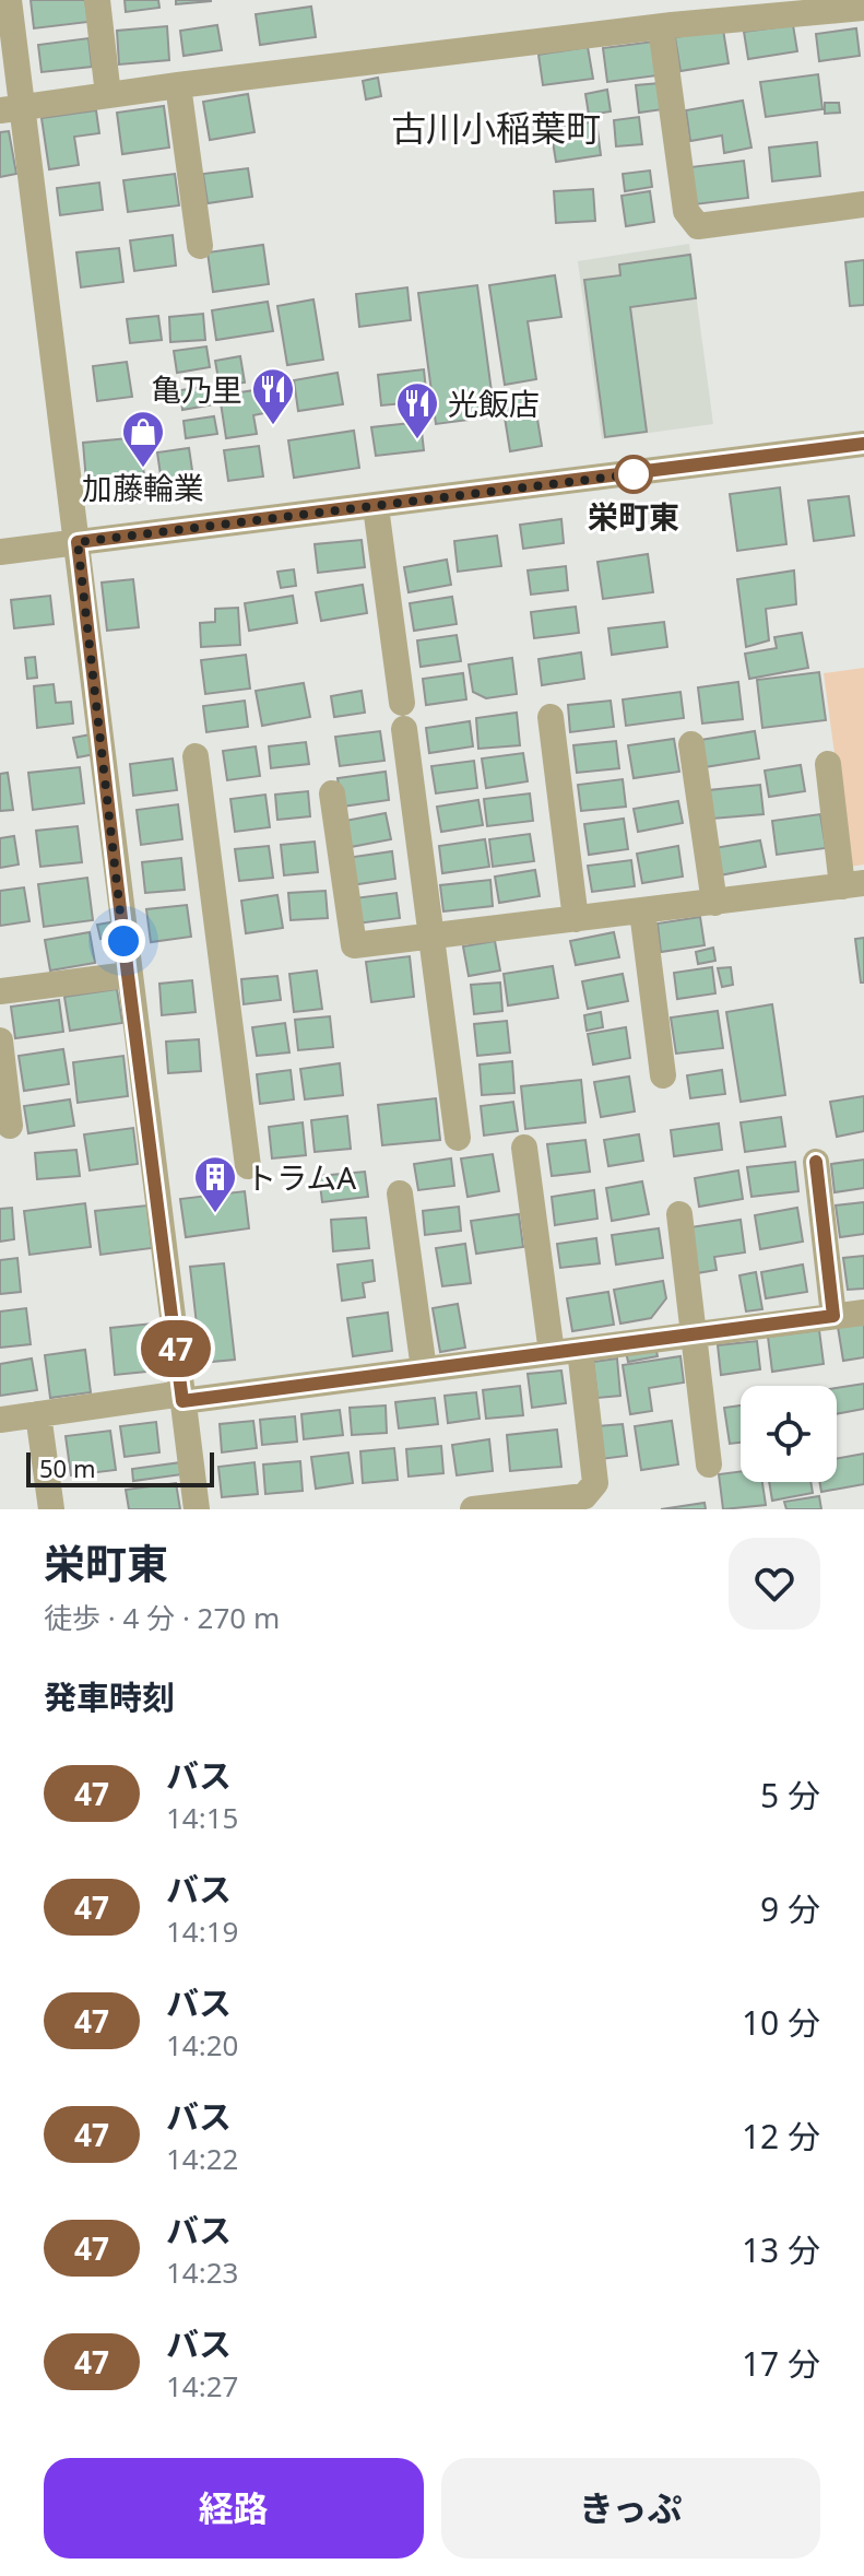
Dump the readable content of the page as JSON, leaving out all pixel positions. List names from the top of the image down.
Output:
{
  "districts": ["古川小稲葉町"],
  "places": {
    "restaurant": ["亀乃里", "光飯店"],
    "shop": ["加藤輪業"],
    "other": ["栄町東"],
    "building": ["トラムA"]
  },
  "lines": ["bus line 47"],
  "scale_bar": "50 m",
  "page": {
    "on_map": "47",
    "scale": "50 m",
    "heading": [
      ["栄町東", "徒歩 · 4 分 · 270 m"],
      "発車時刻"
    ],
    "list": [
      {
        "mark": "47",
        "name": "バス",
        "note": "14:15",
        "value": "5 分"
      },
      {
        "mark": "47",
        "name": "バス",
        "note": "14:19",
        "value": "9 分"
      },
      {
        "mark": "47",
        "name": "バス",
        "note": "14:20",
        "value": "10 分"
      },
      {
        "mark": "47",
        "name": "バス",
        "note": "14:22",
        "value": "12 分"
      },
      {
        "mark": "47",
        "name": "バス",
        "note": "14:23",
        "value": "13 分"
      },
      {
        "mark": "47",
        "name": "バス",
        "note": "14:27",
        "value": "17 分"
      }
    ],
    "buttons": ["経路", "きっぷ"]
  }
}
